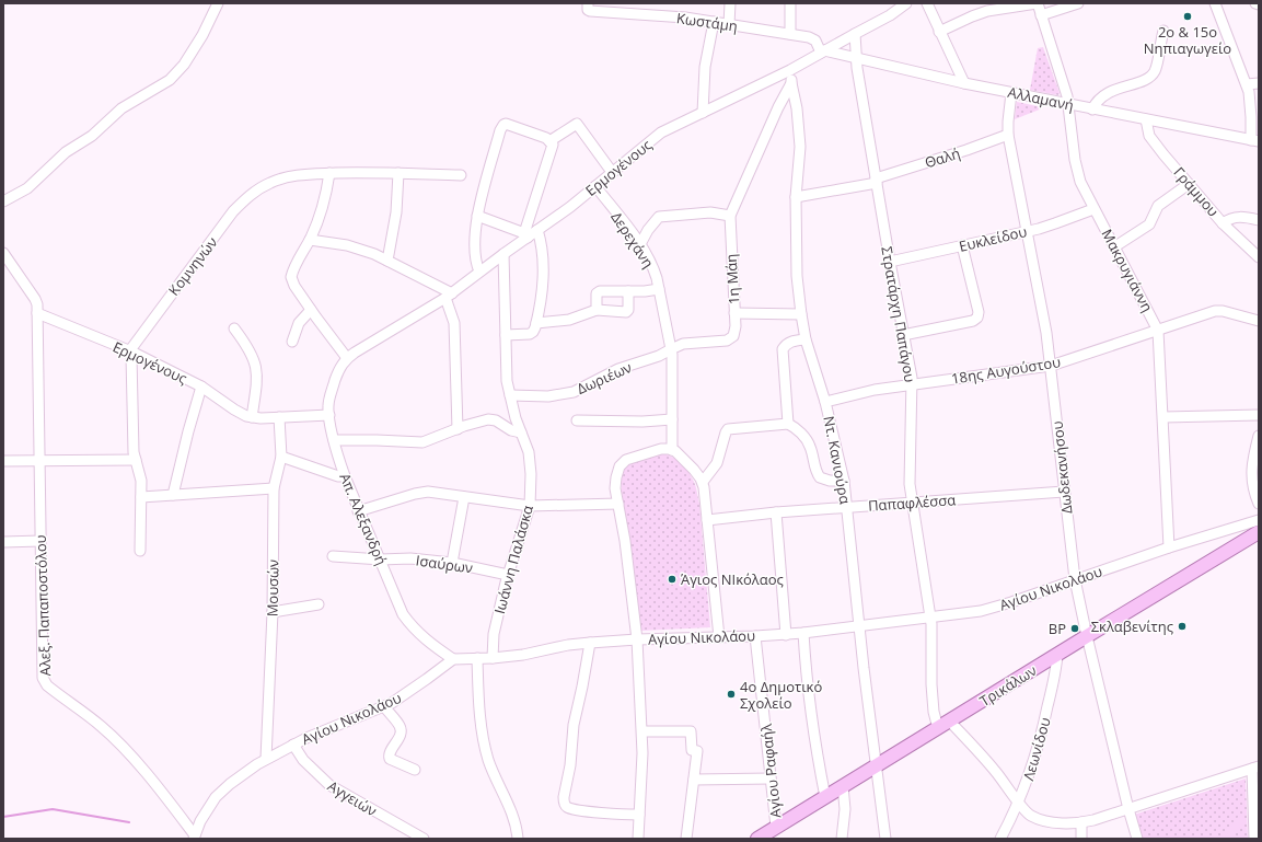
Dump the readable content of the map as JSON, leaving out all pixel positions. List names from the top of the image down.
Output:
{
  "streets": {
    "main road": ["Τρικάλων"],
    "street": [
      "Κωστάμη",
      "Αλλαμανή",
      "Θαλή",
      "Ερμογένους",
      "Γράμμου",
      "Ευκλείδου",
      "Δερεχάνη",
      "Κομνηνών",
      "Μακρυγιάννη",
      "1η Μάη",
      "Στρατάρχη Παπάγου",
      "18ης Αυγούστου",
      "Δωριέων",
      "Ντ. Κανιούρα",
      "Δωδεκανήσου",
      "Παπαφλέσσα",
      "Απ. Αλεξανδρή",
      "Ιωάννη Παλάσκα",
      "Ισαύρων",
      "Μουσών",
      "Αγίου Νικολάου",
      "Αλεξ. Παπαποστόλου",
      "Λεωνίδου",
      "Αγίου Ραφαήλ",
      "Αγγειών"
    ]
  },
  "crossings": [
    ["Κωστάμη", "Αλλαμανή"],
    ["Κωστάμη", "Ερμογένους"],
    ["Αλλαμανή", "Ερμογένους"],
    ["Αλλαμανή", "Γράμμου"],
    ["Αλλαμανή", "Μακρυγιάννη"],
    ["Αλλαμανή", "Στρατάρχη Παπάγου"],
    ["Αλλαμανή", "Δωδεκανήσου"],
    ["Θαλή", "Στρατάρχη Παπάγου"],
    ["Θαλή", "Ντ. Κανιούρα"],
    ["Θαλή", "Δωδεκανήσου"],
    ["Ερμογένους", "Δερεχάνη"],
    ["Ερμογένους", "Κομνηνών"],
    ["Ερμογένους", "Στρατάρχη Παπάγου"],
    ["Ερμογένους", "Απ. Αλεξανδρή"],
    ["Ερμογένους", "Ιωάννη Παλάσκα"],
    ["Ερμογένους", "Μουσών"],
    ["Ερμογένους", "Αλεξ. Παπαποστόλου"],
    ["Ευκλείδου", "Μακρυγιάννη"],
    ["Ευκλείδου", "Στρατάρχη Παπάγου"],
    ["Ευκλείδου", "Δωδεκανήσου"],
    ["Δερεχάνη", "1η Μάη"],
    ["Δερεχάνη", "Δωριέων"],
    ["Μακρυγιάννη", "18ης Αυγούστου"],
    ["Μακρυγιάννη", "Αγίου Νικολάου"],
    ["1η Μάη", "Δωριέων"],
    ["1η Μάη", "Ντ. Κανιούρα"],
    ["Στρατάρχη Παπάγου", "18ης Αυγούστου"],
    ["Στρατάρχη Παπάγου", "Παπαφλέσσα"],
    ["Στρατάρχη Παπάγου", "Αγίου Νικολάου"],
    ["Στρατάρχη Παπάγου", "Τρικάλων"],
    ["18ης Αυγούστου", "Ντ. Κανιούρα"],
    ["18ης Αυγούστου", "Δωδεκανήσου"],
    ["Δωριέων", "Ιωάννη Παλάσκα"],
    ["Ντ. Κανιούρα", "Παπαφλέσσα"],
    ["Ντ. Κανιούρα", "Αγίου Νικολάου"],
    ["Ντ. Κανιούρα", "Τρικάλων"],
    ["Δωδεκανήσου", "Παπαφλέσσα"],
    ["Δωδεκανήσου", "Αγίου Νικολάου"],
    ["Δωδεκανήσου", "Τρικάλων"],
    ["Απ. Αλεξανδρή", "Ισαύρων"],
    ["Απ. Αλεξανδρή", "Αγίου Νικολάου"],
    ["Ιωάννη Παλάσκα", "Ισαύρων"],
    ["Ιωάννη Παλάσκα", "Αγίου Νικολάου"],
    ["Μουσών", "Αγίου Νικολάου"],
    ["Αγίου Νικολάου", "Αλεξ. Παπαποστόλου"],
    ["Αγίου Νικολάου", "Αγίου Ραφαήλ"],
    ["Αγίου Νικολάου", "Αγγειών"],
    ["Τρικάλων", "Λεωνίδου"],
    ["Τρικάλων", "Αγίου Ραφαήλ"]
  ],
  "places": [
    "2ο & 15ο Νηπιαγωγείο",
    "Άγιος ΝΙκόλαος",
    "Σκλαβενίτης",
    "BP",
    "4ο Δημοτικό Σχολείο"
  ]
}
